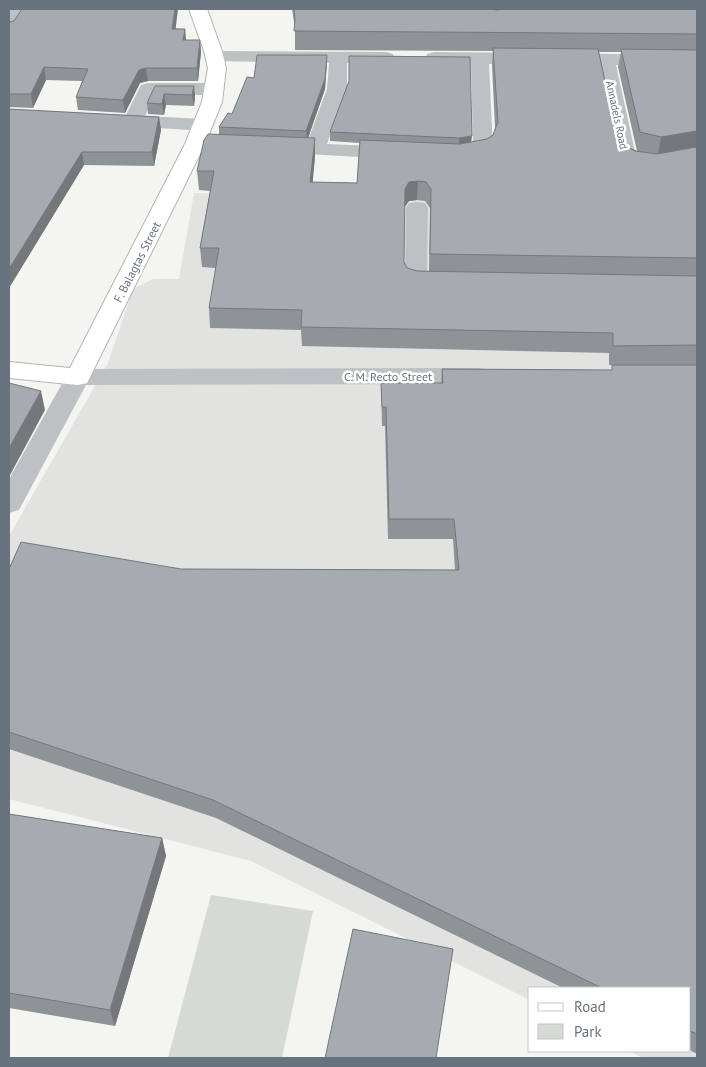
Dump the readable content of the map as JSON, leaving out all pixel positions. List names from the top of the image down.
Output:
{
  "streets": {
    "main road": ["F. Balagtas Street"],
    "street": ["Annadels Road", "C. M. Recto Street"]
  },
  "crossings": [
    ["F. Balagtas Street", "C. M. Recto Street"]
  ],
  "legend": ["Road", "Park"]
}
